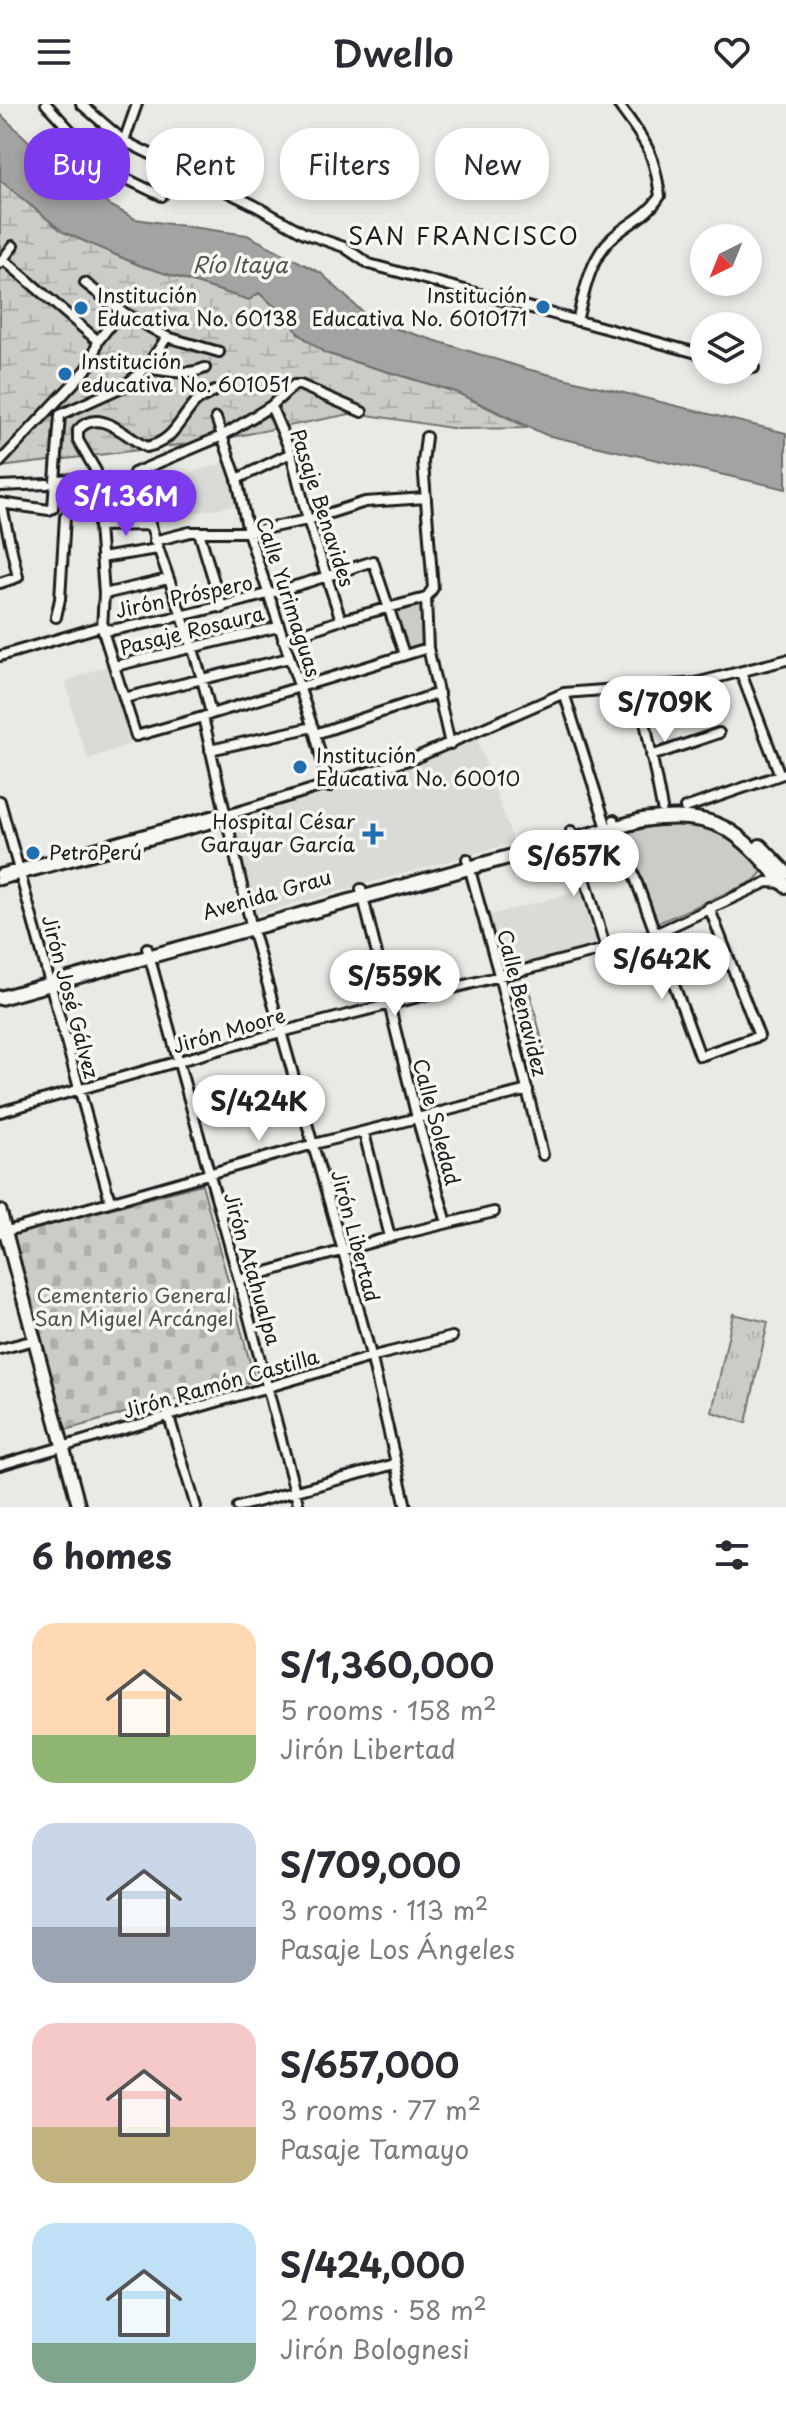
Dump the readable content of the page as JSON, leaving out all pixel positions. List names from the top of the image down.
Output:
{
  "streets": {
    "main road": ["Avenida Grau"],
    "street": [
      "Pasaje Benavides",
      "Jirón Próspero",
      "Calle Yurimaguas",
      "Pasaje Rosaura",
      "Jirón José Gálvez",
      "Calle Benavidez",
      "Jirón Moore",
      "Calle Soledad",
      "Jirón Libertad",
      "Jirón Atahualpa",
      "Jirón Ramón Castilla"
    ]
  },
  "crossings": [
    ["Pasaje Benavides", "Jirón Próspero"],
    ["Jirón Próspero", "Calle Yurimaguas"],
    ["Jirón Próspero", "Jirón Libertad"],
    ["Calle Yurimaguas", "Pasaje Rosaura"],
    ["Calle Yurimaguas", "Jirón Libertad"],
    ["Pasaje Rosaura", "Jirón Libertad"],
    ["Avenida Grau", "Jirón José Gálvez"],
    ["Avenida Grau", "Calle Benavidez"],
    ["Avenida Grau", "Jirón Moore"],
    ["Avenida Grau", "Calle Soledad"],
    ["Avenida Grau", "Jirón Libertad"],
    ["Avenida Grau", "Jirón Atahualpa"],
    ["Jirón José Gálvez", "Jirón Moore"],
    ["Calle Benavidez", "Jirón Moore"],
    ["Jirón Moore", "Calle Soledad"],
    ["Jirón Moore", "Jirón Libertad"],
    ["Jirón Moore", "Jirón Atahualpa"],
    ["Jirón Libertad", "Jirón Ramón Castilla"],
    ["Jirón Atahualpa", "Jirón Ramón Castilla"]
  ],
  "districts": ["SAN FRANCISCO"],
  "water": ["Río Itaya"],
  "parks": ["Cementerio General San Miguel Arcángel"],
  "places": {
    "other": [
      "Institución Educativa No. 6010171",
      "Institución Educativa No. 60138",
      "Institución educativa No. 601051",
      "Institución Educativa No. 60010",
      "PetroPerú"
    ],
    "health": ["Hospital César Garayar García"]
  },
  "north": "bottom left",
  "page": {
    "header": "Dwello",
    "chip": [
      "Buy",
      "Rent",
      "Filters",
      "New"
    ],
    "price": [
      "S/1.36M",
      "S/709K",
      "S/657K",
      "S/642K",
      "S/559K",
      "S/424K"
    ],
    "heading": "6 homes",
    "list": [
      {
        "name": "S/1,360,000",
        "note": "5 rooms · 158 m² · Jirón Libertad"
      },
      {
        "name": "S/709,000",
        "note": "3 rooms · 113 m² · Pasaje Los Ángeles"
      },
      {
        "name": "S/657,000",
        "note": "3 rooms · 77 m² · Pasaje Tamayo"
      },
      {
        "name": "S/424,000",
        "note": "2 rooms · 58 m² · Jirón Bolognesi"
      }
    ]
  }
}
